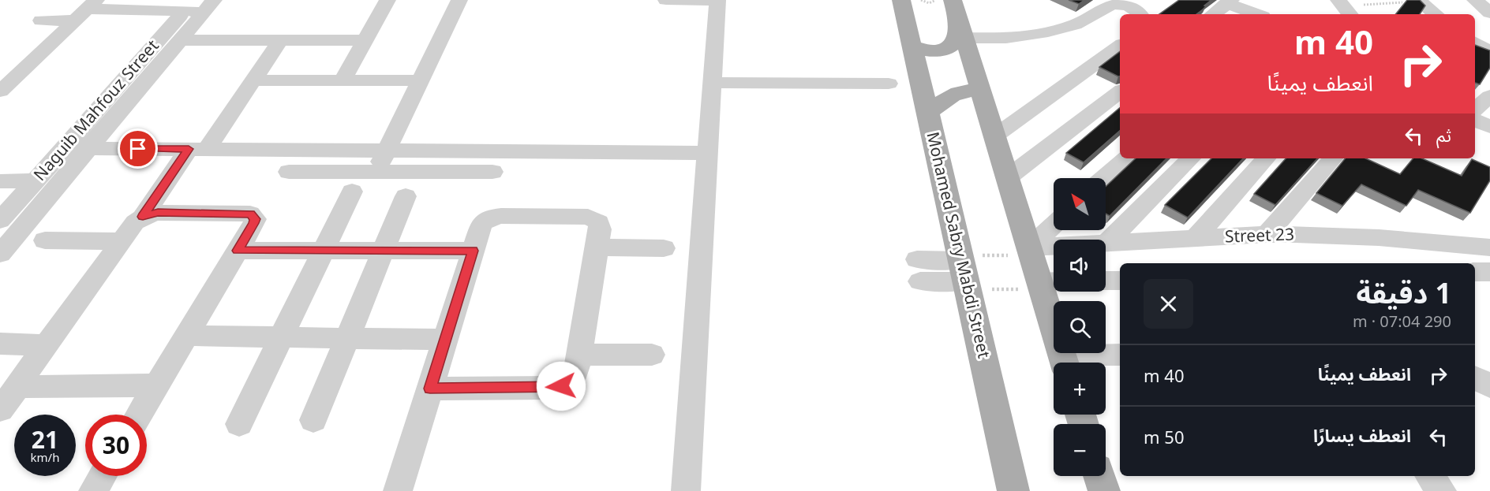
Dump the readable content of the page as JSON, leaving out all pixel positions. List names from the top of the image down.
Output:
{
  "streets": {
    "main road": ["Mohamed Sabry Mabdi Street"],
    "street": ["Naguib Mahfouz Street", "Street 23"]
  },
  "north": "top left",
  "page": {
    "turn": ["40 m", "انعطف يمينًا"],
    "then": "ثم",
    "map_buttons": ["+", "−"],
    "heading": ["1 دقيقة", "290 m · 07:04"],
    "list": [
      {
        "name": "انعطف يمينًا",
        "value": "40 m"
      },
      {
        "name": "انعطف يسارًا",
        "value": "50 m"
      }
    ],
    "speed": "21 km/h",
    "limit": "30"
  }
}
